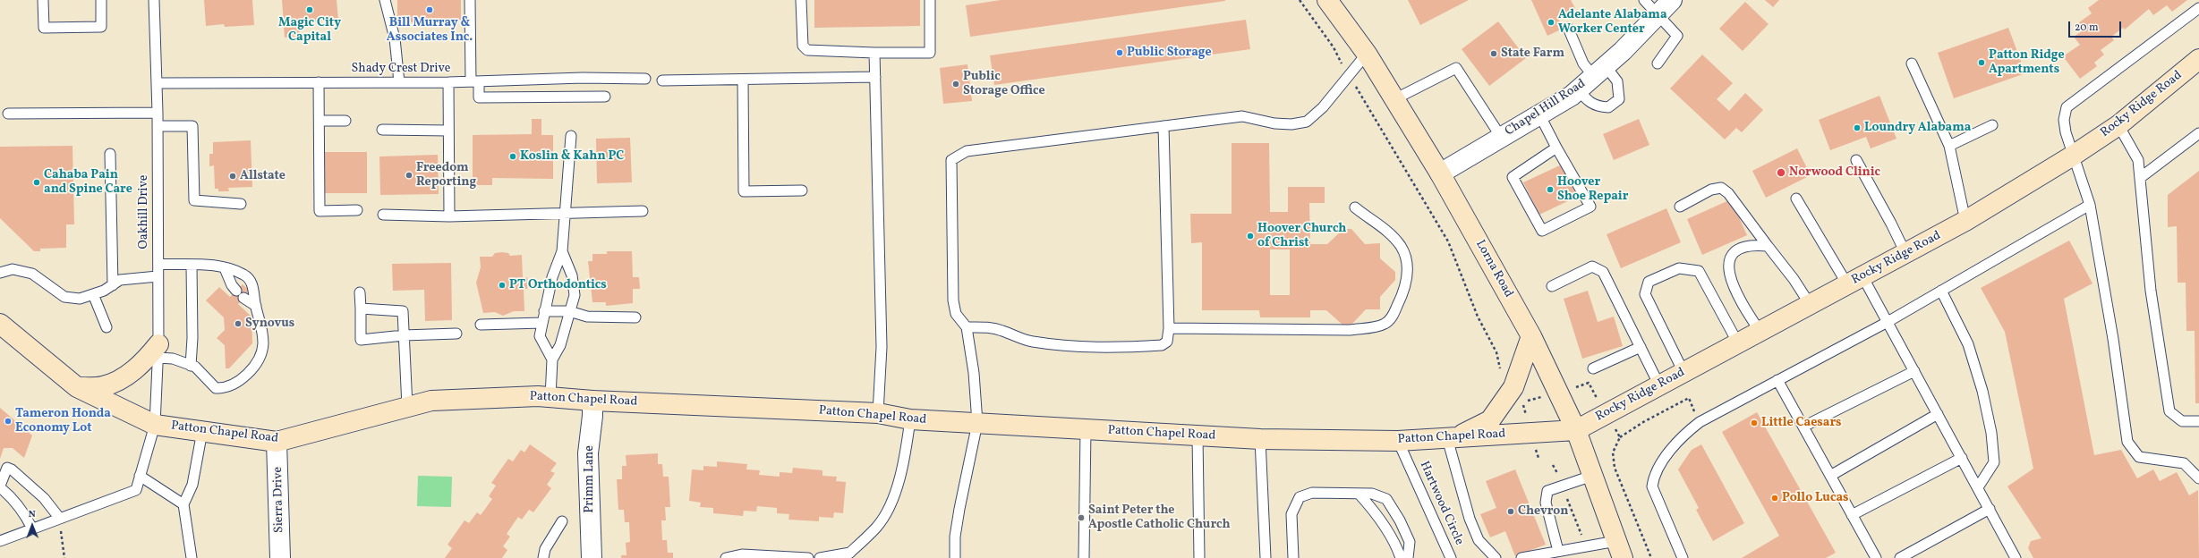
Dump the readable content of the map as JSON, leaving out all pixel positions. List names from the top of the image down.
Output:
{
  "streets": {
    "main road": ["Rocky Ridge Road", "Lorna Road", "Patton Chapel Road"],
    "street": ["Chapel Hill Road", "Primm Lane", "Sierra Drive"],
    "lane": ["Shady Crest Drive", "Oakhill Drive", "Hartwood Circle"]
  },
  "crossings": [
    ["Shady Crest Drive", "Oakhill Drive"],
    ["Rocky Ridge Road", "Lorna Road"],
    ["Rocky Ridge Road", "Patton Chapel Road"],
    ["Chapel Hill Road", "Lorna Road"],
    ["Oakhill Drive", "Patton Chapel Road"],
    ["Lorna Road", "Patton Chapel Road"],
    ["Patton Chapel Road", "Primm Lane"],
    ["Patton Chapel Road", "Sierra Drive"],
    ["Patton Chapel Road", "Hartwood Circle"]
  ],
  "places": [
    "Magic City Capital",
    "Bill Murray & Associates Inc.",
    "Adelante Alabama Worker Center",
    "Public Storage",
    "State Farm",
    "Patton Ridge Apartments",
    "Public Storage Office",
    "Loundry Alabama",
    "Koslin & Kahn PC",
    "Norwood Clinic",
    "Freedom Reporting",
    "Allstate",
    "Cahaba Pain and Spine Care",
    "Hoover Shoe Repair",
    "Hoover Church of Christ",
    "PT Orthodontics",
    "Synovus",
    "Tameron Honda Economy Lot",
    "Little Caesars",
    "Pollo Lucas",
    "Chevron",
    "Saint Peter the Apostle Catholic Church"
  ],
  "scale_bar": "20 m",
  "north": "top"
}
